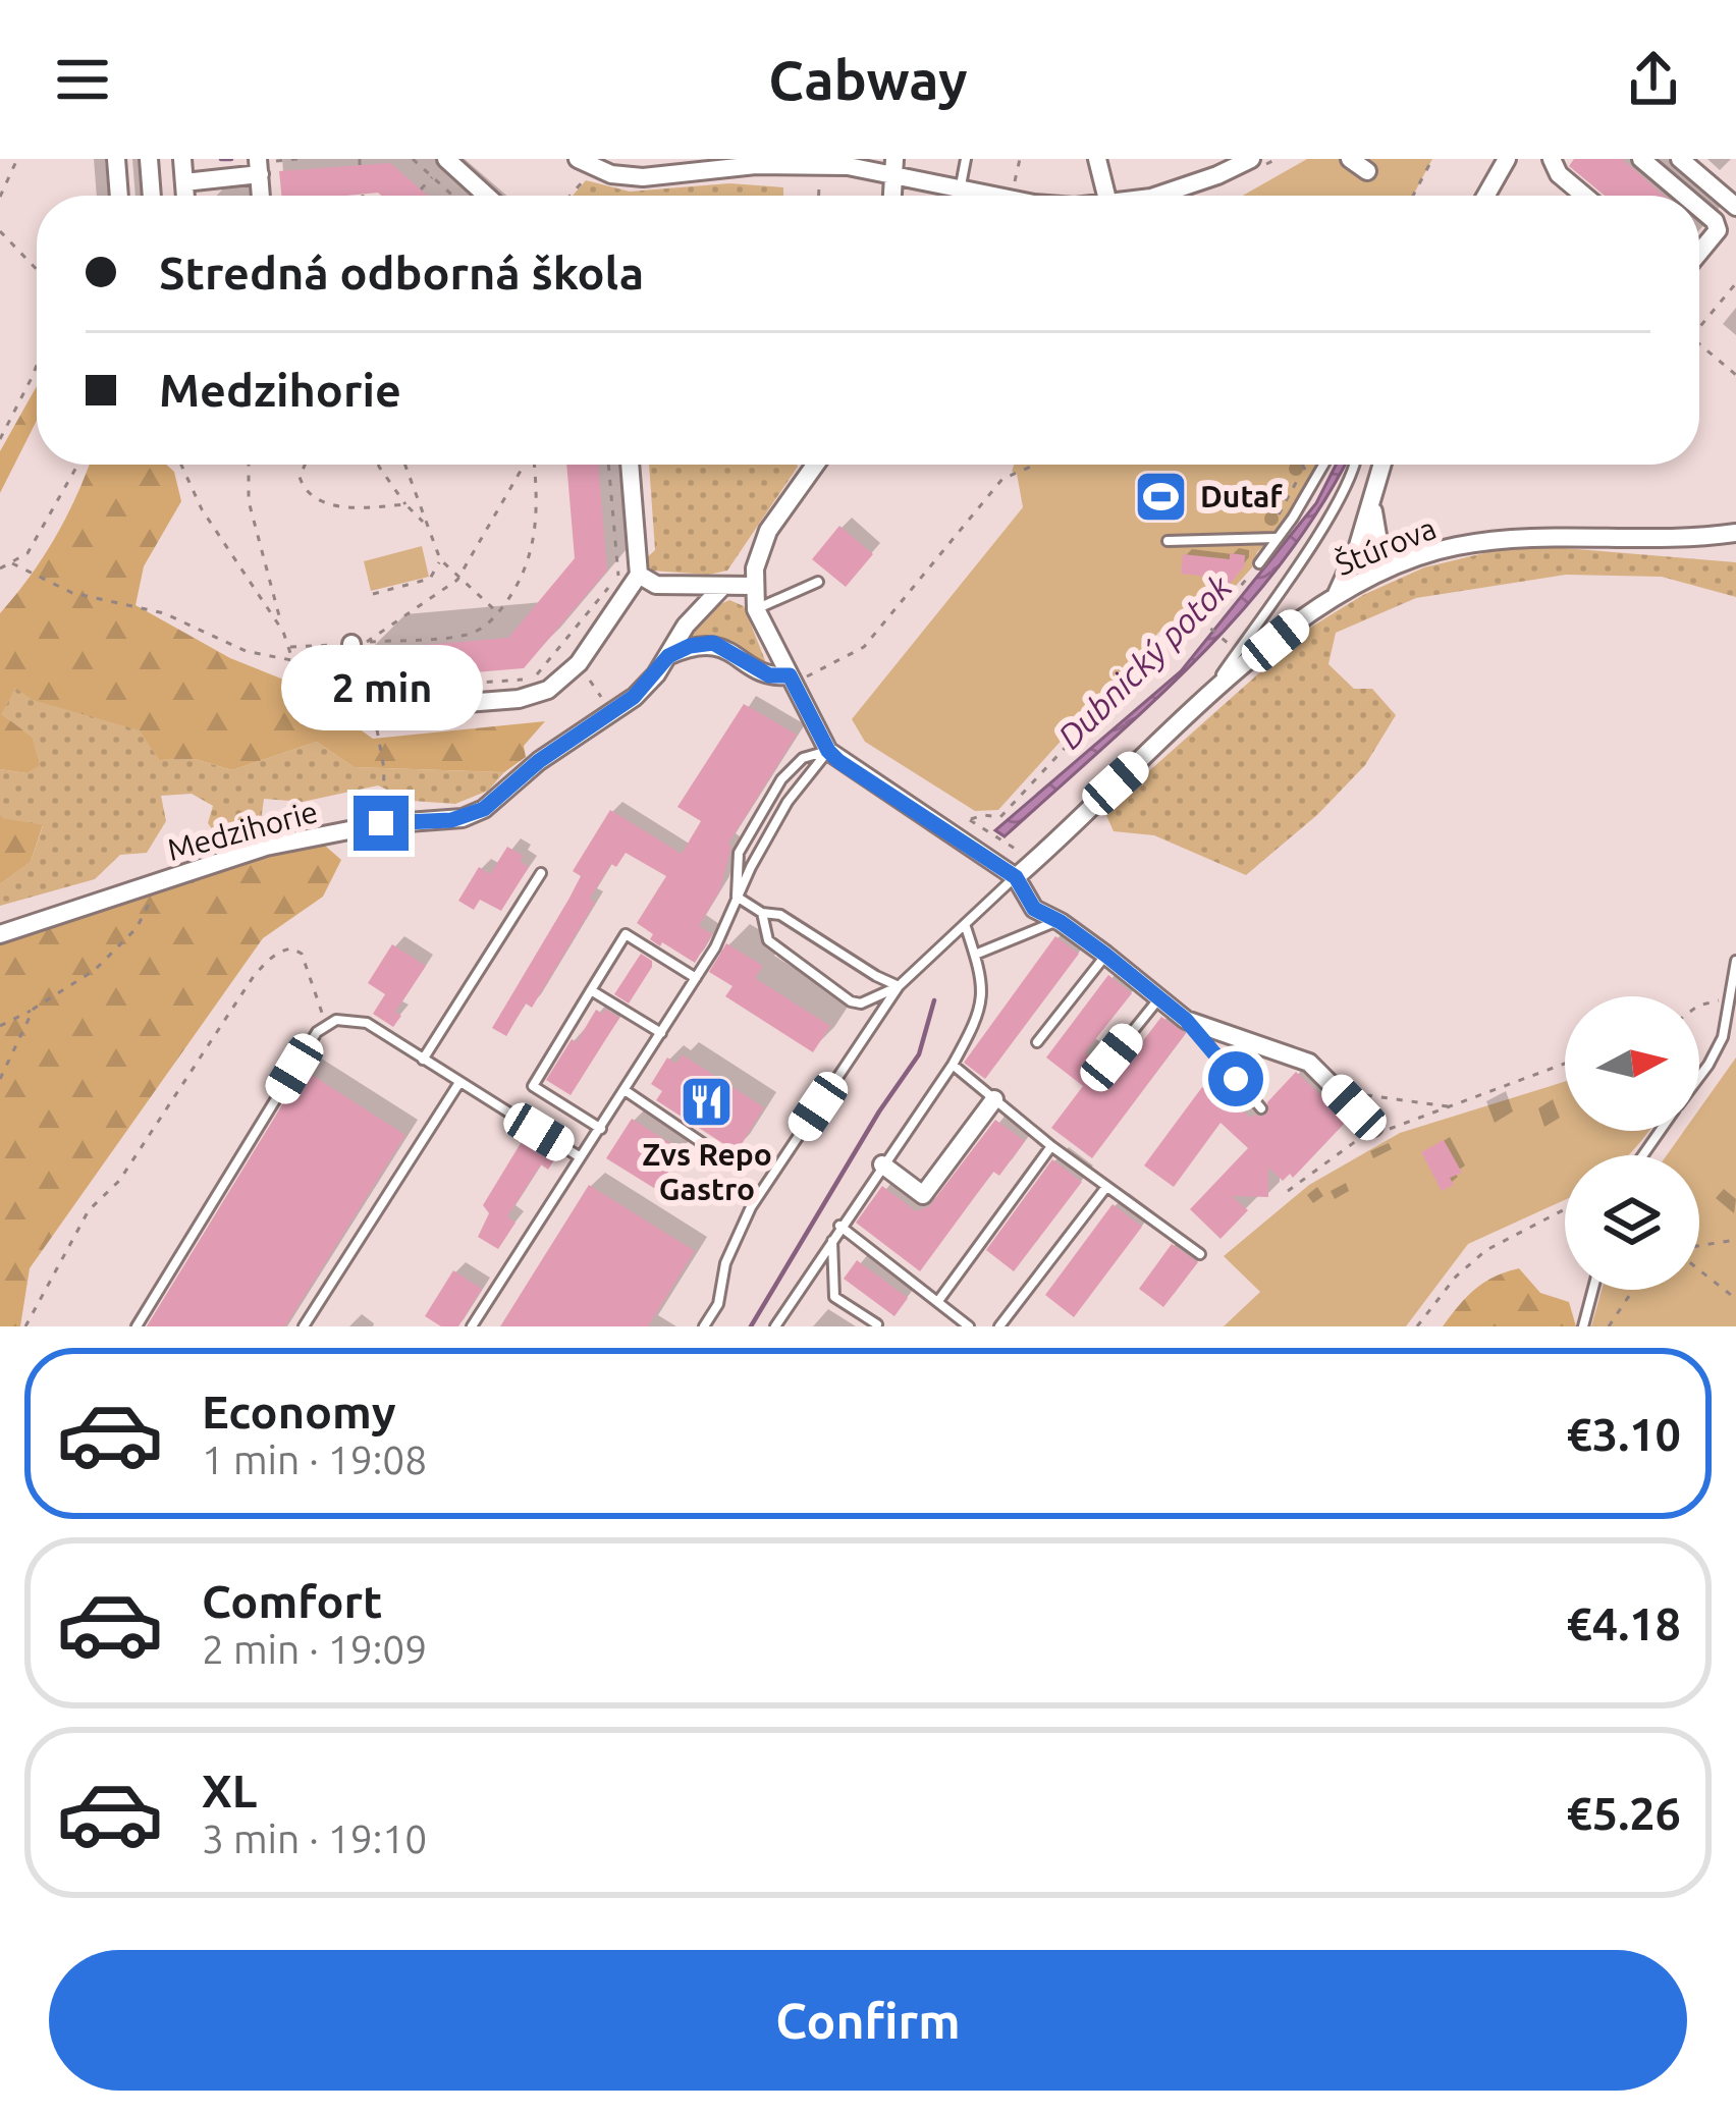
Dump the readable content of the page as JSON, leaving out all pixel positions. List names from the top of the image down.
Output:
{
  "streets": {
    "street": ["Štúrova", "Medzihorie"]
  },
  "water": ["Dubnický potok"],
  "places": {
    "sports": ["Dutaf"],
    "restaurant": ["Zvs Repo Gastro"]
  },
  "north": "right",
  "page": {
    "header": "Cabway",
    "banner": ["Stredná odborná škola", "Medzihorie"],
    "bubble": "2 min",
    "list": [
      {
        "name": "Economy",
        "note": "1 min · 19:08",
        "value": "€3.10"
      },
      {
        "name": "Comfort",
        "note": "2 min · 19:09",
        "value": "€4.18"
      },
      {
        "name": "XL",
        "note": "3 min · 19:10",
        "value": "€5.26"
      }
    ],
    "buttons": "Confirm"
  }
}
